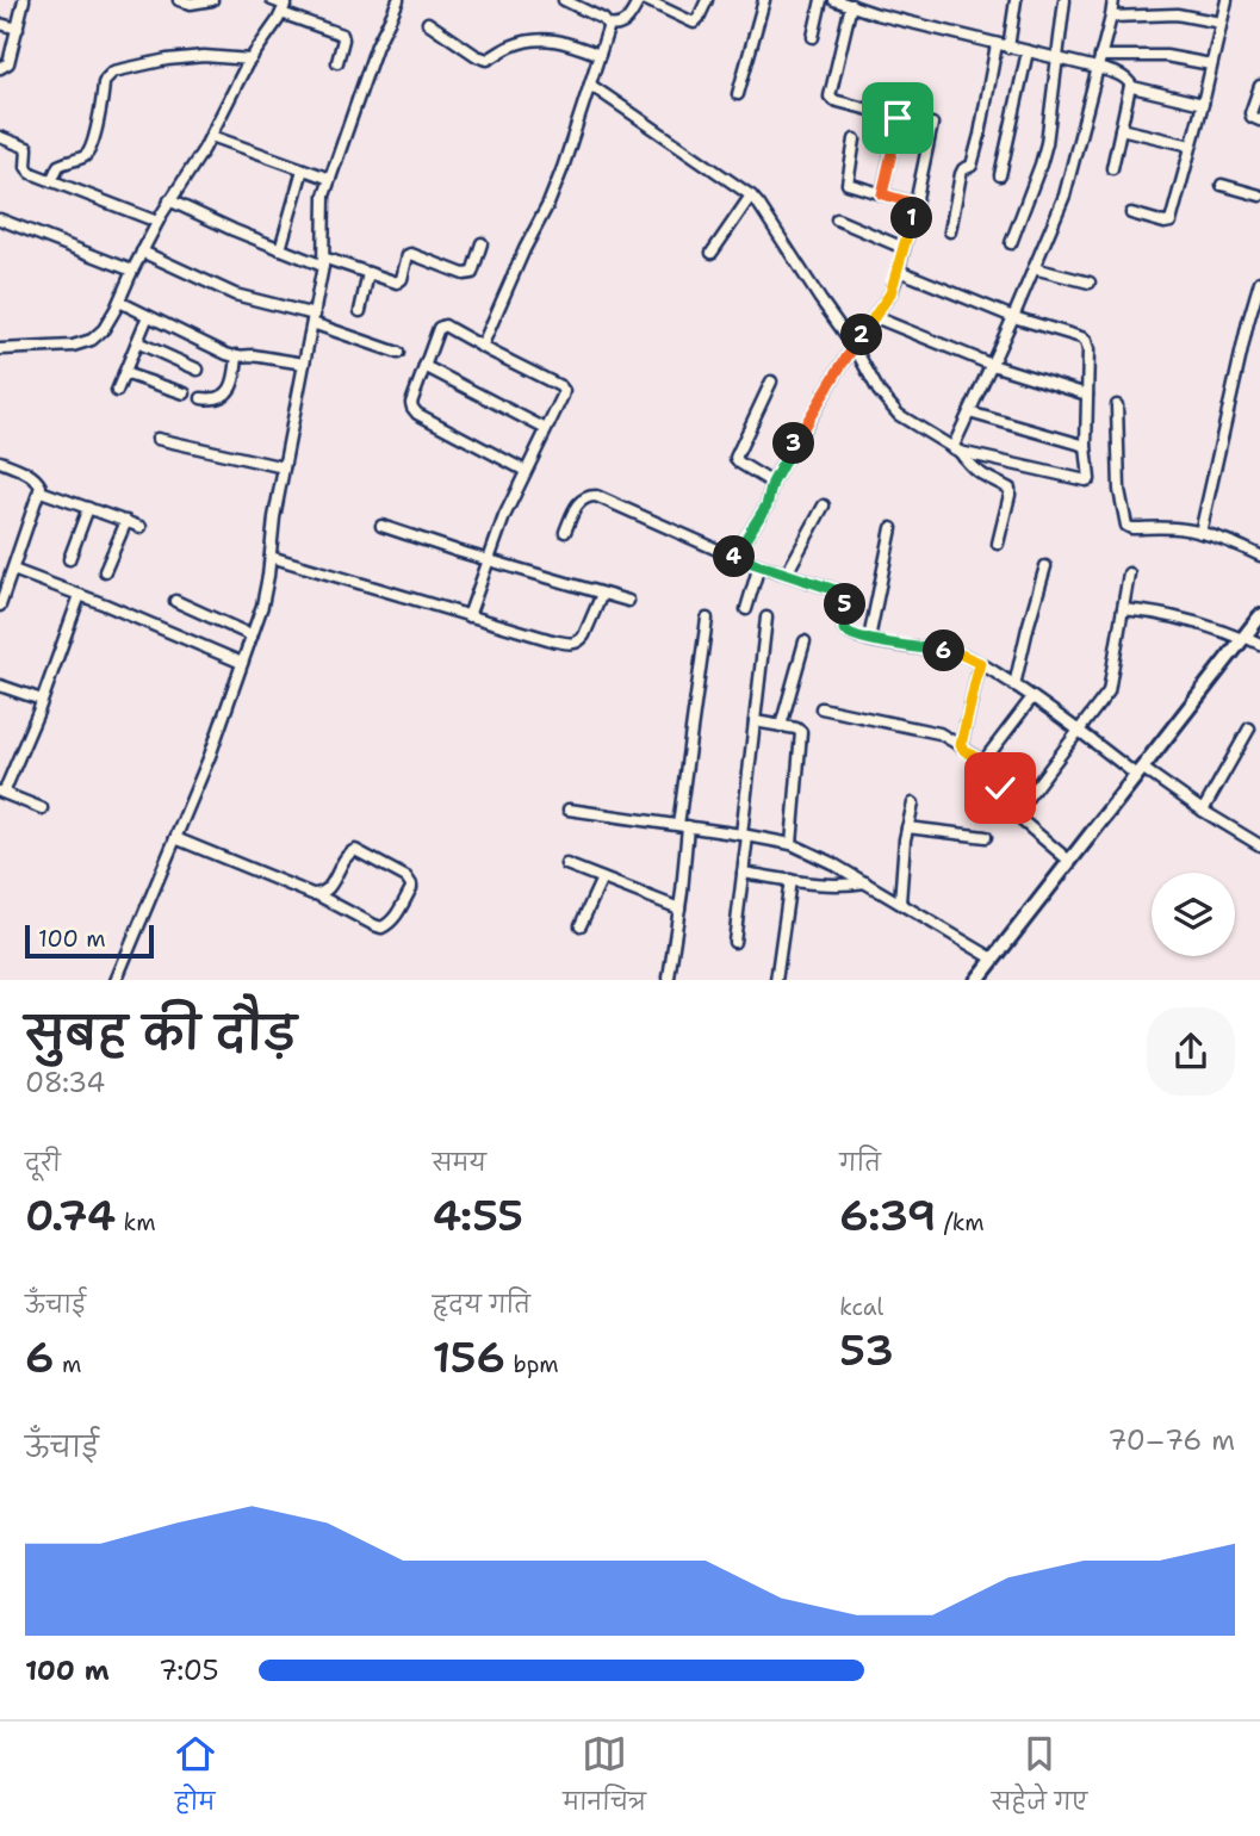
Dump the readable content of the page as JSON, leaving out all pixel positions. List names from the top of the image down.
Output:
{
  "scale_bar": "100 m",
  "page": {
    "pins": [
      "1",
      "2",
      "3",
      "4",
      "5",
      "6"
    ],
    "scale": "100 m",
    "heading": ["सुबह की दौड़", "08:34"],
    "stats": [
      ["दूरी", "0.74 km"],
      ["समय", "4:55"],
      ["गति", "6:39 /km"],
      ["ऊँचाई", "6 m"],
      ["हृदय गति", "156 bpm"],
      ["kcal", "53"]
    ],
    "chart": ["ऊँचाई", "70–76 m"],
    "list": [
      {
        "name": "100 m",
        "note": "7:05"
      }
    ],
    "tabs": ["होम", "मानचित्र", "सहेजे गए"]
  }
}
